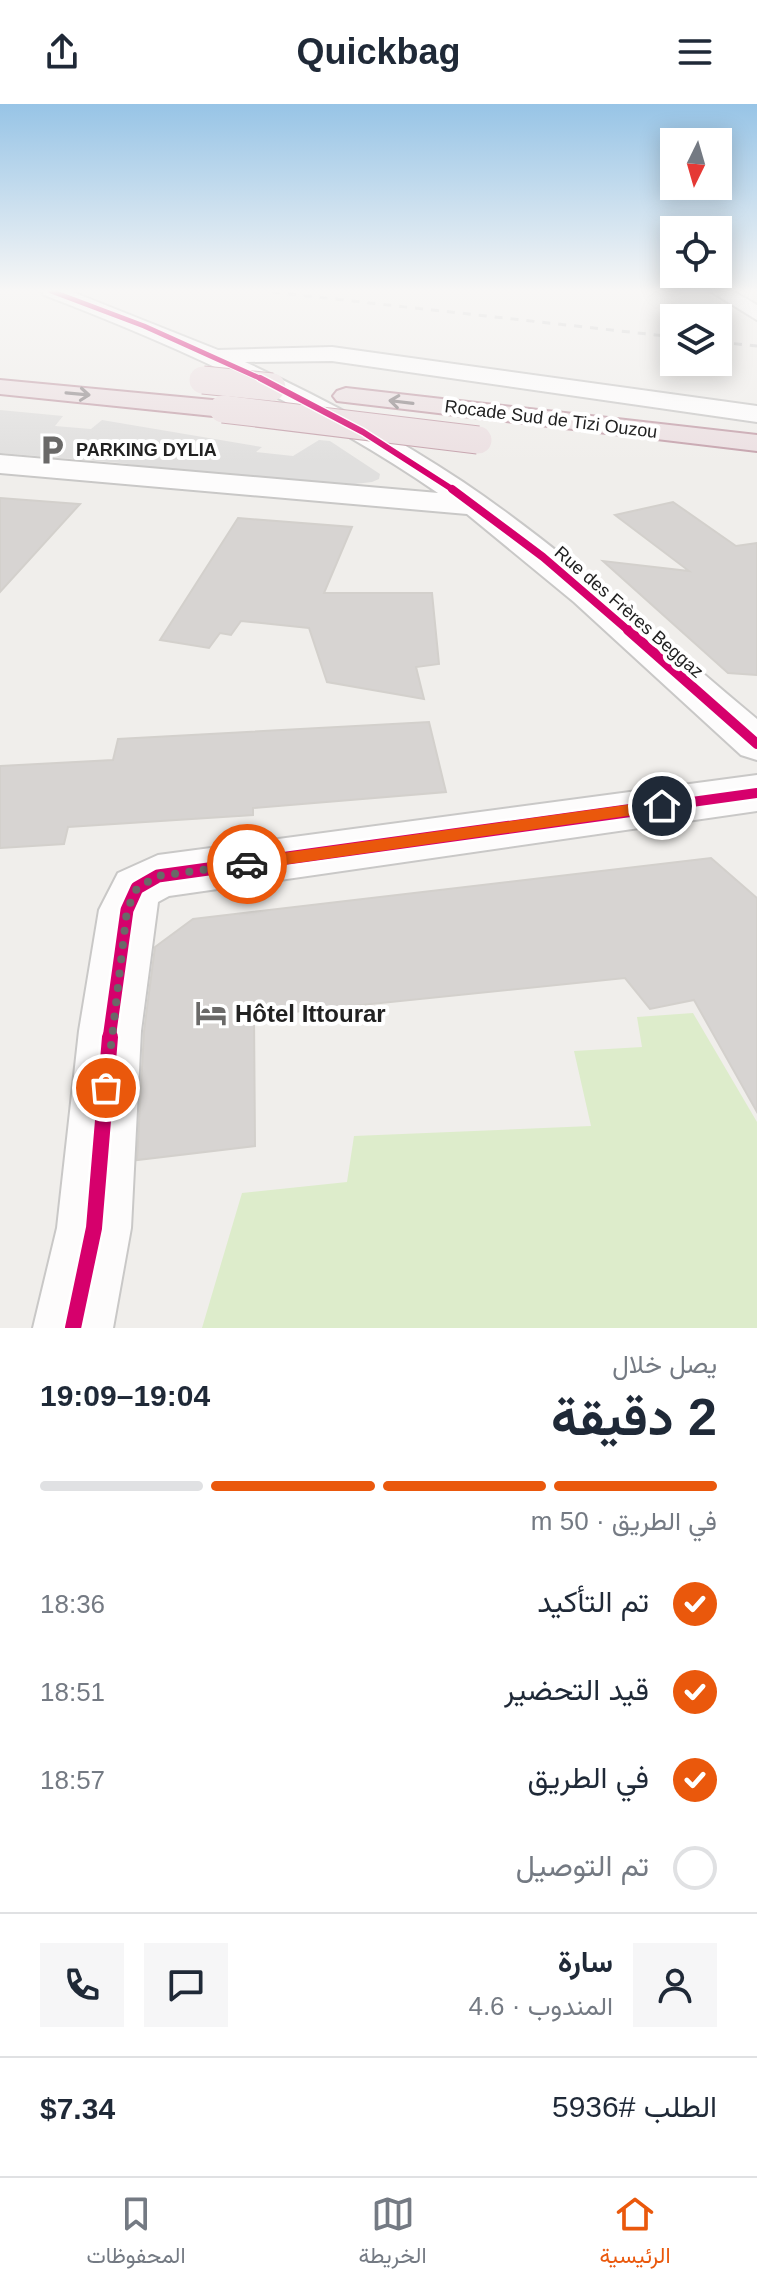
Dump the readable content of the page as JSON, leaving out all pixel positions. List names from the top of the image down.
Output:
{
  "streets": {
    "highway": ["Rocade Sud de Tizi Ouzou"],
    "street": ["Rue des Frères Beggaz"]
  },
  "crossings": [
    ["Rocade Sud de Tizi Ouzou", "Rue des Frères Beggaz"]
  ],
  "places": {
    "parking": ["PARKING DYLIA"],
    "hotel": ["Hôtel Ittourar"]
  },
  "north": "bottom",
  "page": {
    "header": "Quickbag",
    "heading": ["2 دقيقة", "يصل خلال", "19:04–19:09"],
    "panel": [
      "سارة",
      "المندوب · 4.6",
      "الطلب #5936",
      "$7.34"
    ],
    "bar": "في الطريق · 50 m",
    "list": [
      ["تم التأكيد", "18:36"],
      ["قيد التحضير", "18:51"],
      ["في الطريق", "18:57"],
      "تم التوصيل"
    ],
    "tabs": ["الرئيسية", "الخريطة", "المحفوظات"]
  }
}
